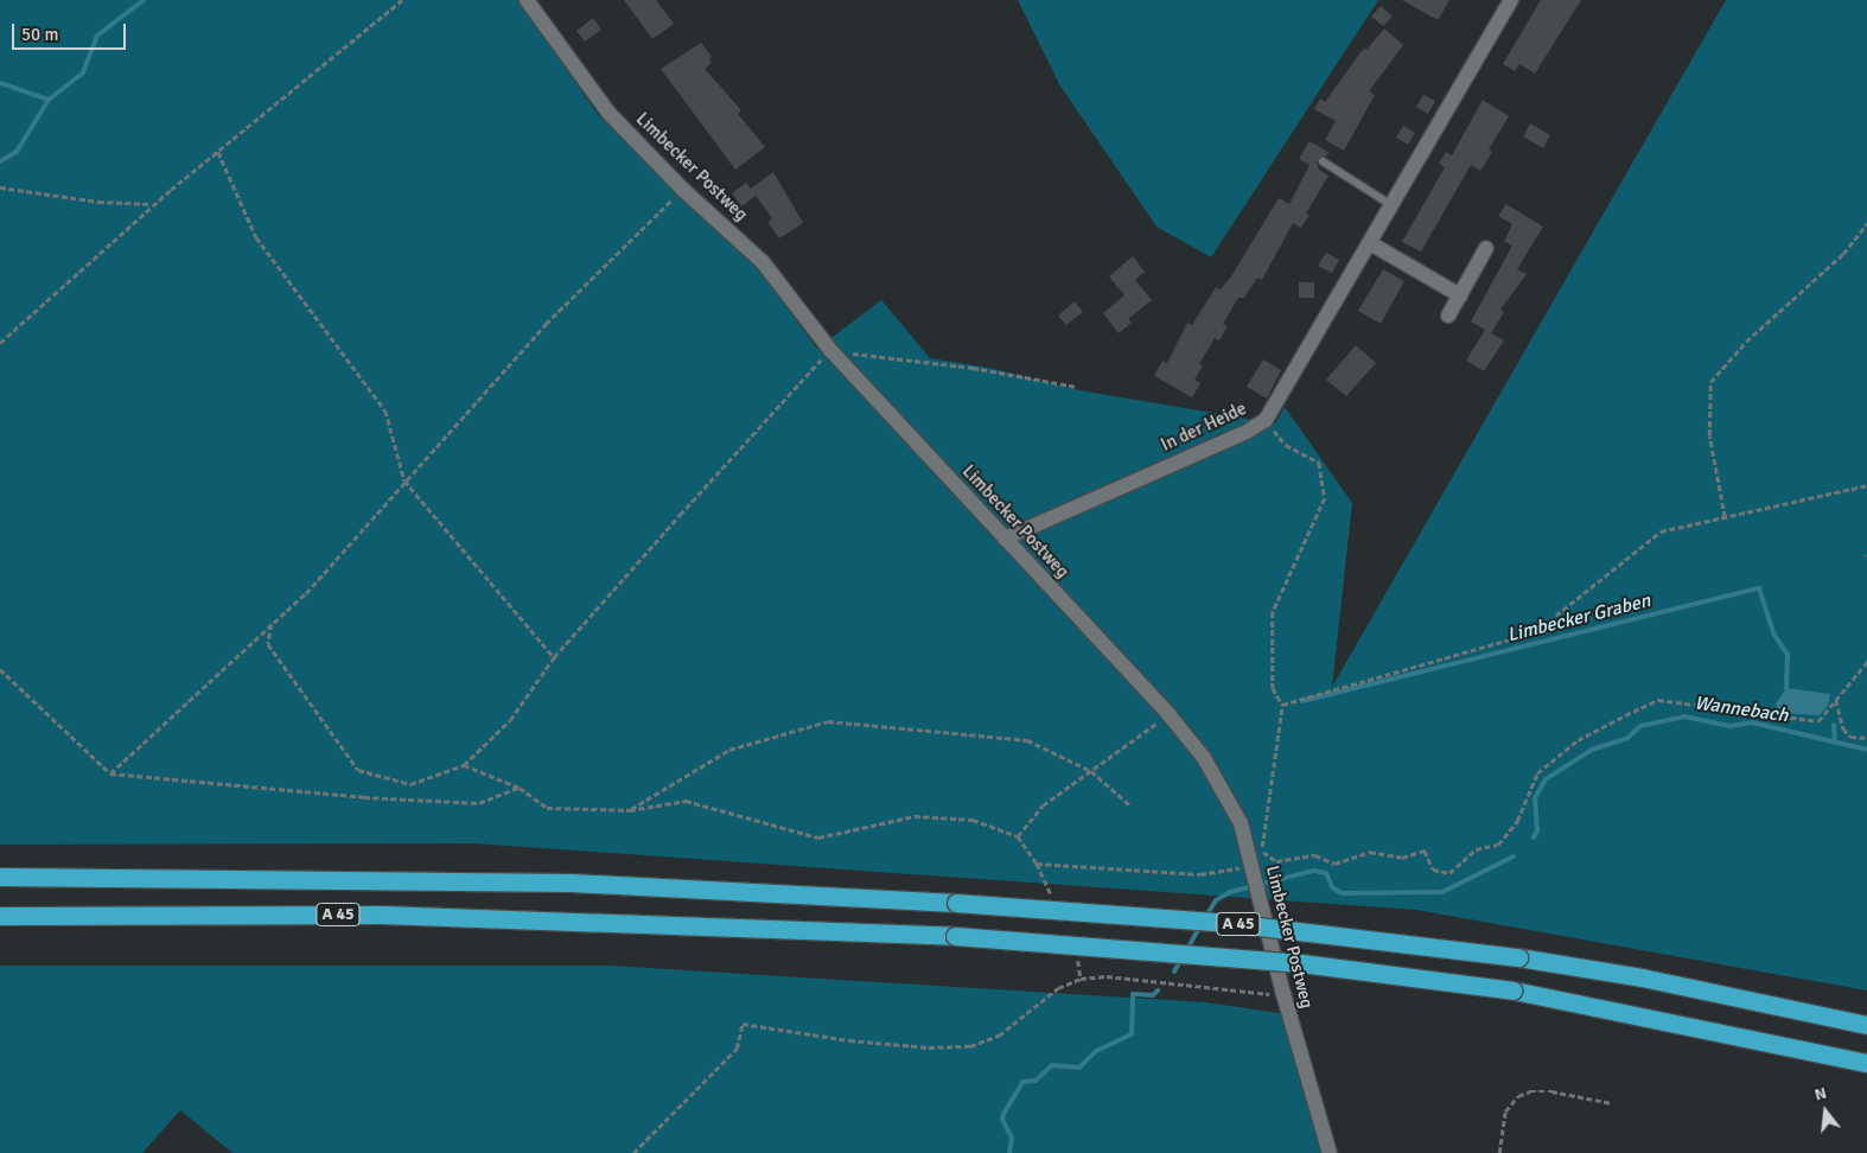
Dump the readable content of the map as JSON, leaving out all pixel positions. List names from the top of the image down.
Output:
{
  "streets": {
    "highway": ["A 45"],
    "street": ["Limbecker Postweg", "In der Heide"]
  },
  "crossings": [
    ["Limbecker Postweg", "In der Heide"]
  ],
  "water": ["Limbecker Graben", "Wannebach"],
  "scale_bar": "50 m",
  "north": "top"
}
